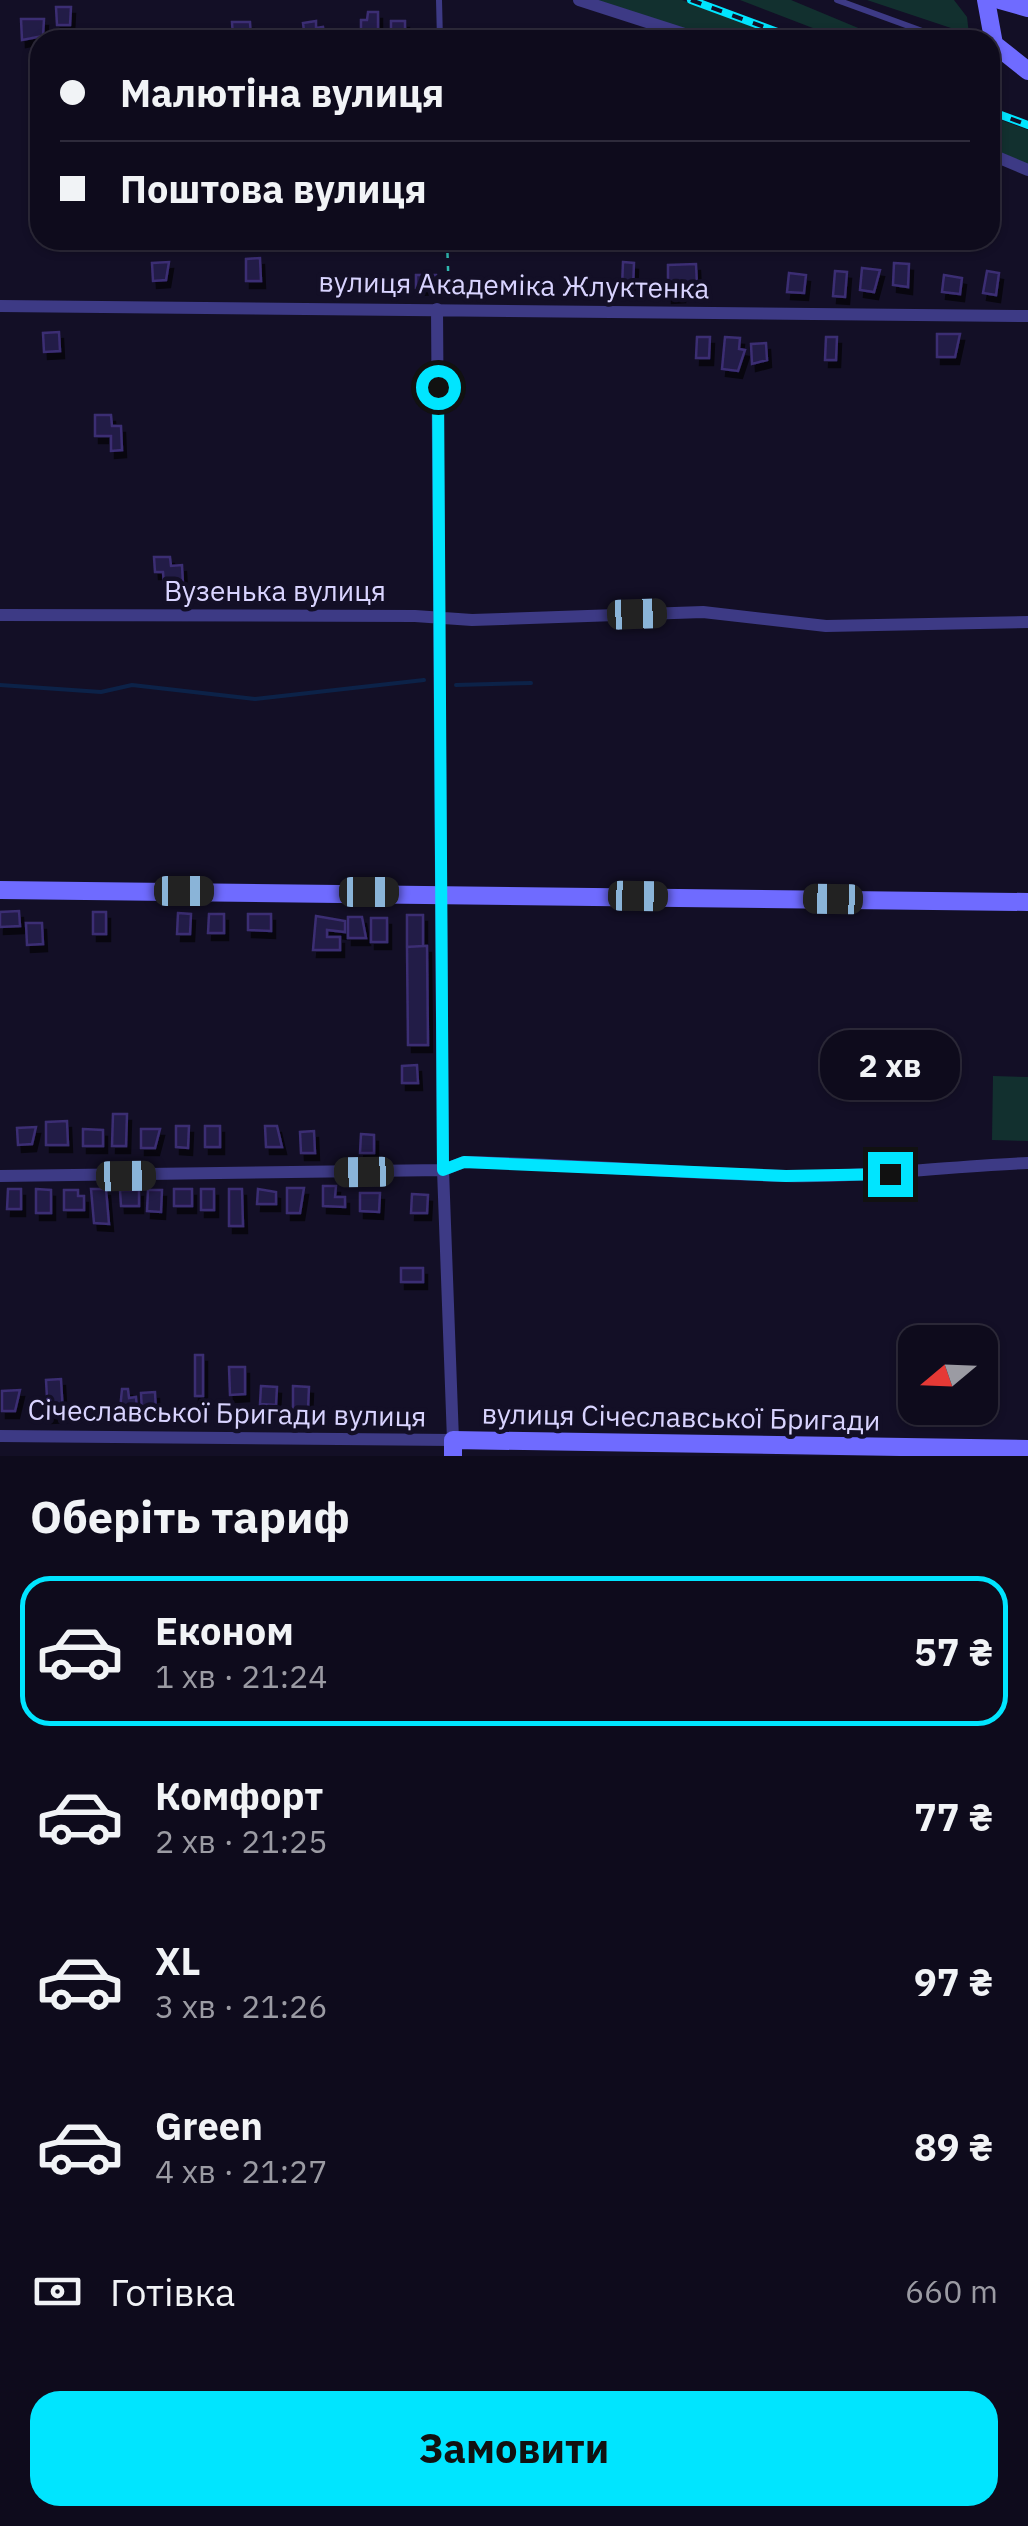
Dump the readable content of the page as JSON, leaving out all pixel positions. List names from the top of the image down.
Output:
{
  "streets": {
    "street": [
      "вулиця Академіка Жлуктенка",
      "Вузенька вулиця",
      "Січеславської Бригади вулиця",
      "вулиця Січеславської Бригади"
    ]
  },
  "crossings": [
    ["Січеславської Бригади вулиця", "вулиця Січеславської Бригади"]
  ],
  "north": "left",
  "page": {
    "banner": ["Малютіна вулиця", "Поштова вулиця"],
    "bubble": "2 хв",
    "heading": "Оберіть тариф",
    "list": [
      {
        "name": "Економ",
        "note": "1 хв · 21:24",
        "value": "57 ₴"
      },
      {
        "name": "Комфорт",
        "note": "2 хв · 21:25",
        "value": "77 ₴"
      },
      {
        "name": "XL",
        "note": "3 хв · 21:26",
        "value": "97 ₴"
      },
      {
        "name": "Green",
        "note": "4 хв · 21:27",
        "value": "89 ₴"
      }
    ],
    "pay": ["Готівка", "660 m"],
    "buttons": "Замовити"
  }
}
